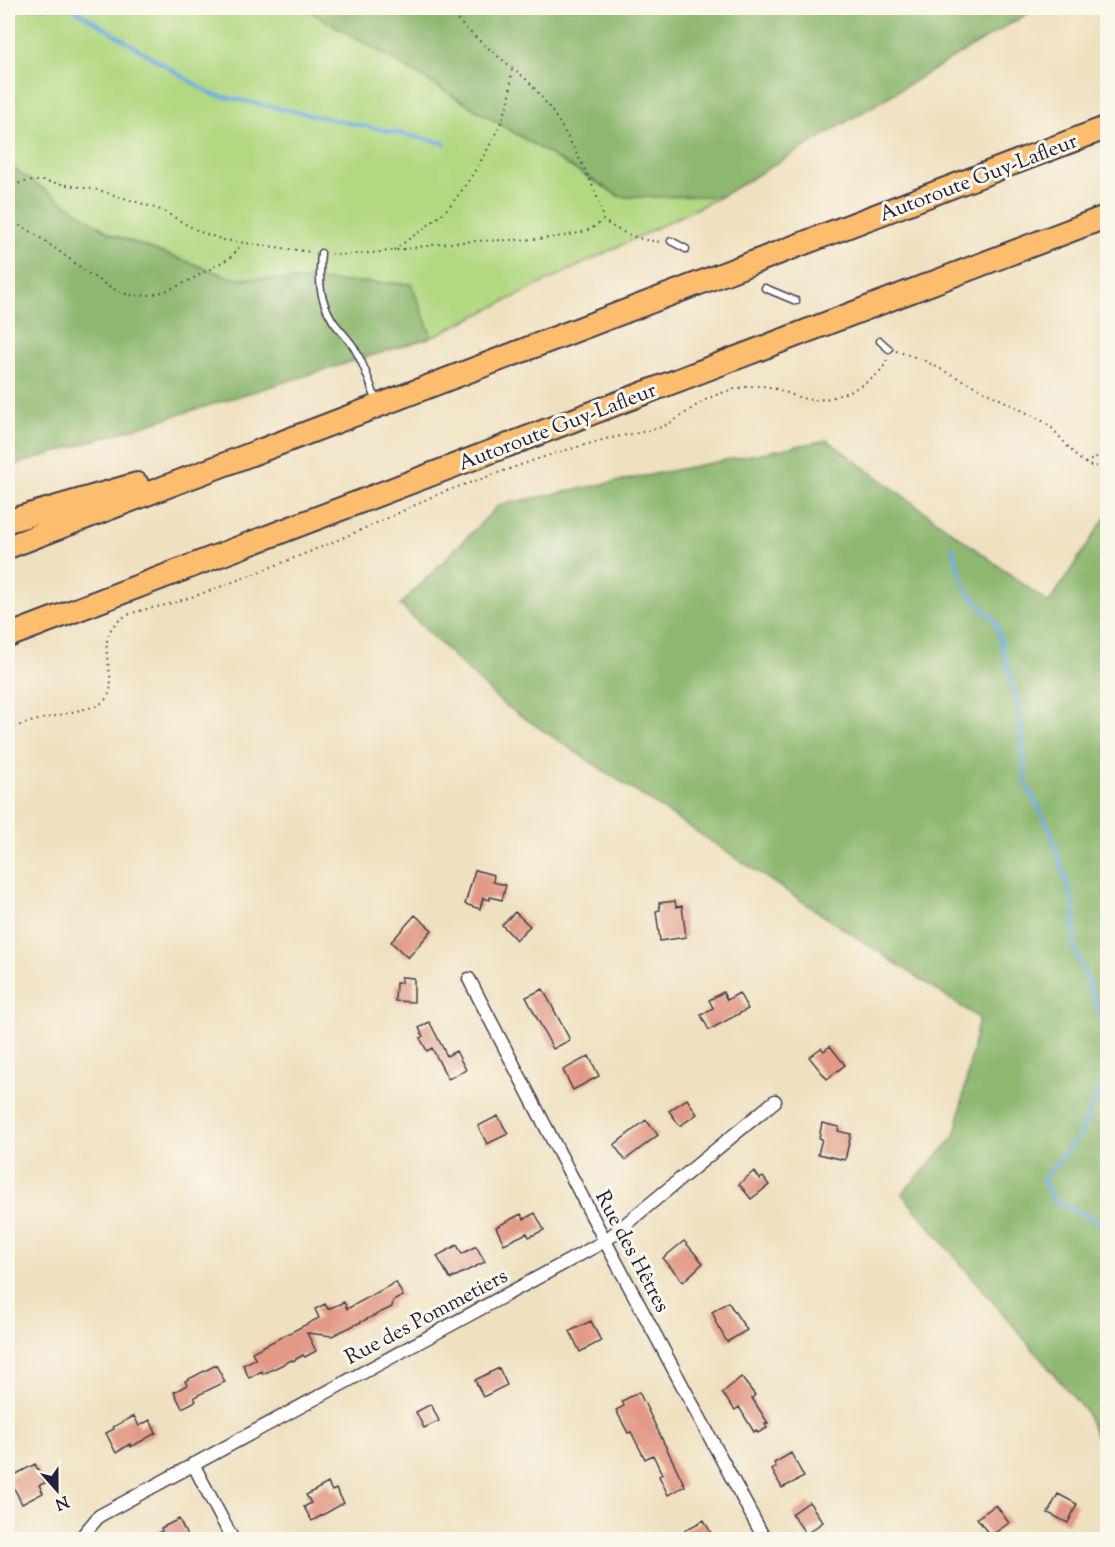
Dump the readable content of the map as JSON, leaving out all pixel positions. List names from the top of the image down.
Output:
{
  "streets": {
    "highway": ["Autoroute Guy-Lafleur"],
    "street": ["Rue des Hêtres", "Rue des Pommetiers"]
  },
  "crossings": [
    ["Rue des Hêtres", "Rue des Pommetiers"]
  ],
  "north": "bottom"
}
